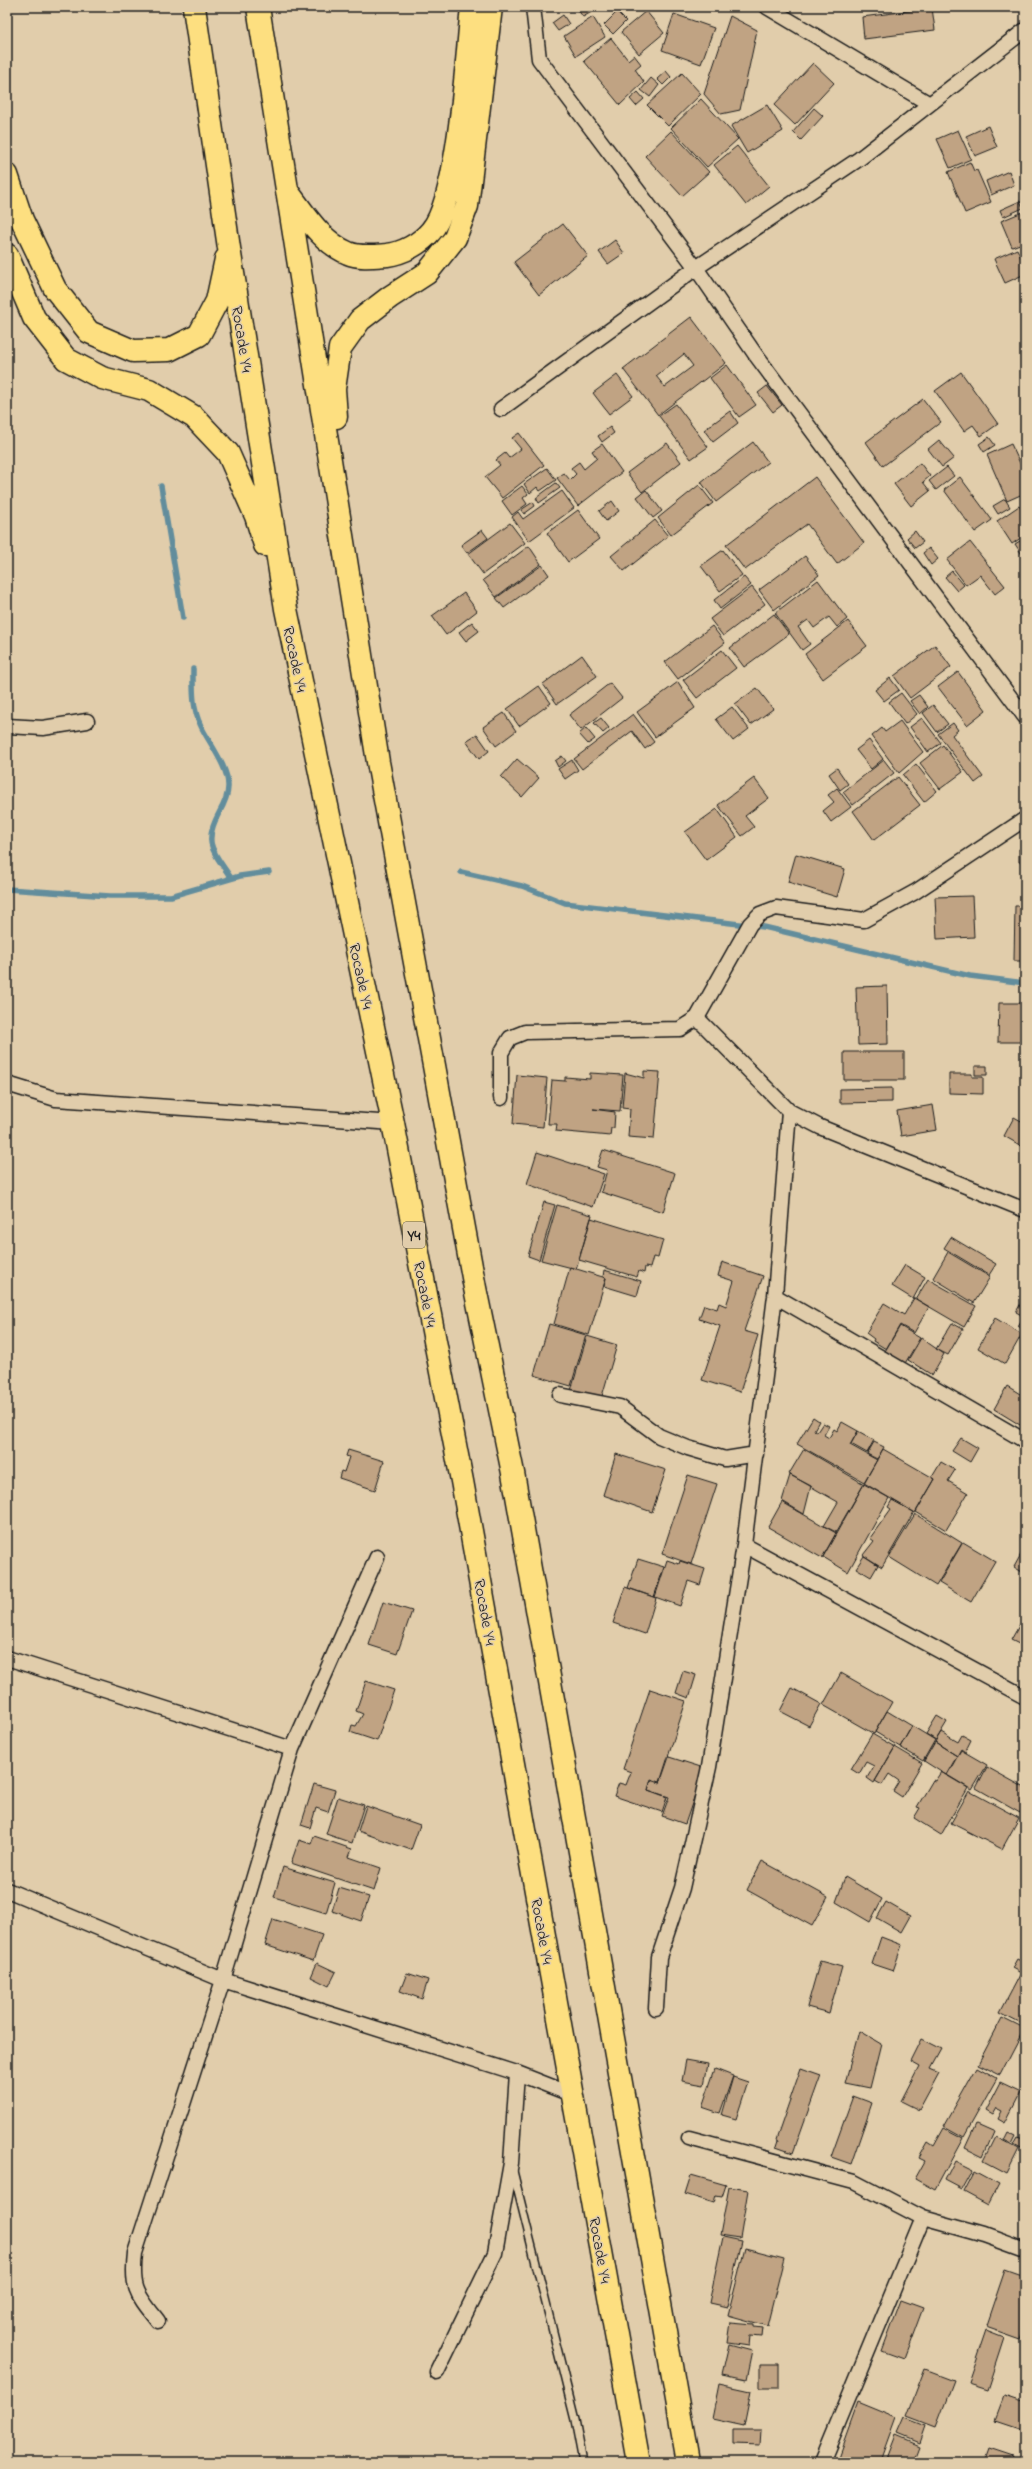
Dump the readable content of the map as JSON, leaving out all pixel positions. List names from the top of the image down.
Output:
{
  "streets": {
    "highway": ["Rocade Y4", "Y4"]
  }
}
